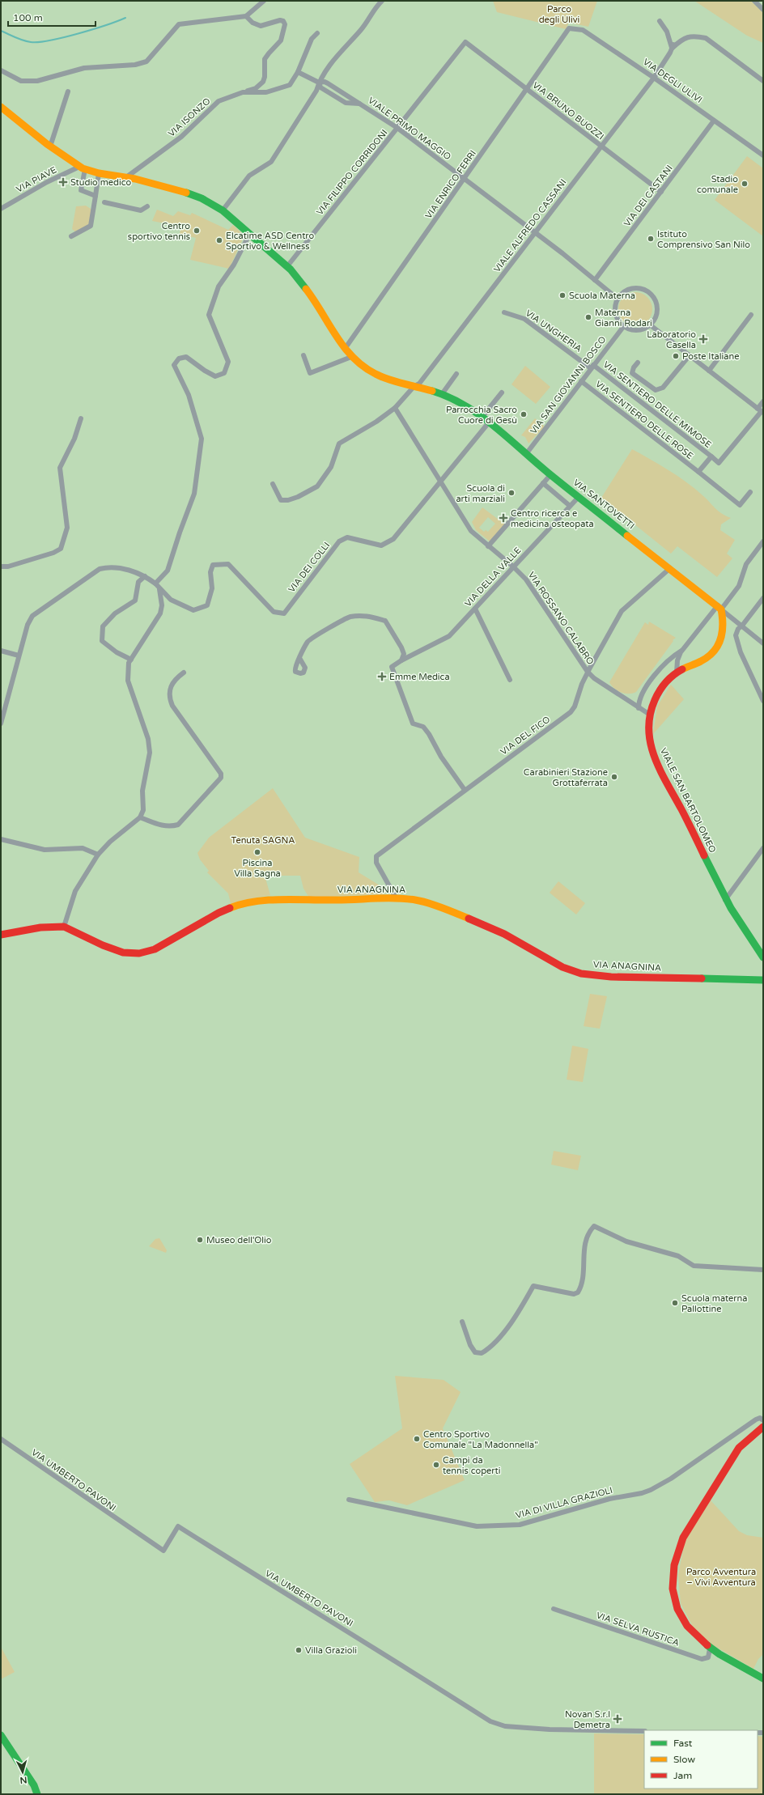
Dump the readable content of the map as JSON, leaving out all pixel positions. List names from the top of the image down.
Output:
{
  "streets": {
    "main road": ["VIA SANTOVETTI", "VIALE SAN BARTOLOMEO", "VIA ANAGNINA"],
    "street": [
      "VIA DEGLI ULIVI",
      "VIA BRUNO BUOZZI",
      "VIA ISONZO",
      "VIALE PRIMO MAGGIO",
      "VIA FILIPPO CORRIDONI",
      "VIA PIAVE",
      "VIA ENRICO FERRI",
      "VIA DEI CASTANI",
      "VIALE ALFREDO CASSANI",
      "VIA UNGHERIA",
      "VIA SAN GIOVANNI BOSCO",
      "VIA SENTIERO DELLE MIMOSE",
      "VIA SENTIERO DELLE ROSE",
      "VIA DEI COLLI",
      "VIA DELLA VALLE",
      "VIA ROSSANO CALABRO",
      "VIA DEL FICO",
      "VIA UMBERTO PAVONI",
      "VIA DI VILLA GRAZIOLI",
      "VIA SELVA RUSTICA"
    ]
  },
  "crossings": [
    ["VIA DEGLI ULIVI", "VIA ENRICO FERRI"],
    ["VIA DEGLI ULIVI", "VIA DEI CASTANI"],
    ["VIA DEGLI ULIVI", "VIALE ALFREDO CASSANI"],
    ["VIA BRUNO BUOZZI", "VIA FILIPPO CORRIDONI"],
    ["VIA BRUNO BUOZZI", "VIA ENRICO FERRI"],
    ["VIA BRUNO BUOZZI", "VIA DEI CASTANI"],
    ["VIA BRUNO BUOZZI", "VIALE ALFREDO CASSANI"],
    ["VIA ISONZO", "VIA SANTOVETTI"],
    ["VIALE PRIMO MAGGIO", "VIA FILIPPO CORRIDONI"],
    ["VIALE PRIMO MAGGIO", "VIA ENRICO FERRI"],
    ["VIALE PRIMO MAGGIO", "VIA DEI CASTANI"],
    ["VIALE PRIMO MAGGIO", "VIALE ALFREDO CASSANI"],
    ["VIALE PRIMO MAGGIO", "VIA SAN GIOVANNI BOSCO"],
    ["VIA FILIPPO CORRIDONI", "VIA SANTOVETTI"],
    ["VIA PIAVE", "VIA SANTOVETTI"],
    ["VIA ENRICO FERRI", "VIA SANTOVETTI"],
    ["VIALE ALFREDO CASSANI", "VIA SANTOVETTI"],
    ["VIALE ALFREDO CASSANI", "VIA ROSSANO CALABRO"],
    ["VIA UNGHERIA", "VIA SAN GIOVANNI BOSCO"],
    ["VIA UNGHERIA", "VIA SENTIERO DELLE MIMOSE"],
    ["VIA SAN GIOVANNI BOSCO", "VIA SENTIERO DELLE MIMOSE"],
    ["VIA SAN GIOVANNI BOSCO", "VIA SENTIERO DELLE ROSE"],
    ["VIA SAN GIOVANNI BOSCO", "VIA SANTOVETTI"],
    ["VIA SANTOVETTI", "VIA DEI COLLI"],
    ["VIA SANTOVETTI", "VIA DELLA VALLE"],
    ["VIA SANTOVETTI", "VIA DEL FICO"],
    ["VIA SANTOVETTI", "VIALE SAN BARTOLOMEO"],
    ["VIA DEI COLLI", "VIA ROSSANO CALABRO"],
    ["VIA DELLA VALLE", "VIA ROSSANO CALABRO"],
    ["VIA ROSSANO CALABRO", "VIA DEL FICO"],
    ["VIA ROSSANO CALABRO", "VIALE SAN BARTOLOMEO"],
    ["VIA DEL FICO", "VIA ANAGNINA"]
  ],
  "parks": ["Parco degli Ulivi", "Tenuta SAGNA", "Parco Avventura – Vivi Avventura"],
  "places": {
    "health": [
      "Studio medico",
      "Laboratorio Casella",
      "Centro ricerca e medicina osteopata",
      "Emme Medica",
      "Novan S.r.l Demetra"
    ],
    "other": [
      "Stadio comunale",
      "Centro sportivo tennis",
      "Istituto Comprensivo San Nilo",
      "Elcatime ASD Centro Sportivo & Wellness",
      "Scuola Materna",
      "Materna Gianni Rodari",
      "Poste Italiane",
      "Parrocchia Sacro Cuore di Gesù",
      "Scuola di arti marziali",
      "Carabinieri Stazione Grottaferrata",
      "Piscina Villa Sagna",
      "Museo dell'Olio",
      "Scuola materna Pallottine",
      "Centro Sportivo Comunale \"La Madonnella\"",
      "Campi da tennis coperti",
      "Villa Grazioli"
    ]
  },
  "legend": ["Fast", "Slow", "Jam"],
  "scale_bar": "100 m",
  "north": "bottom"
}
